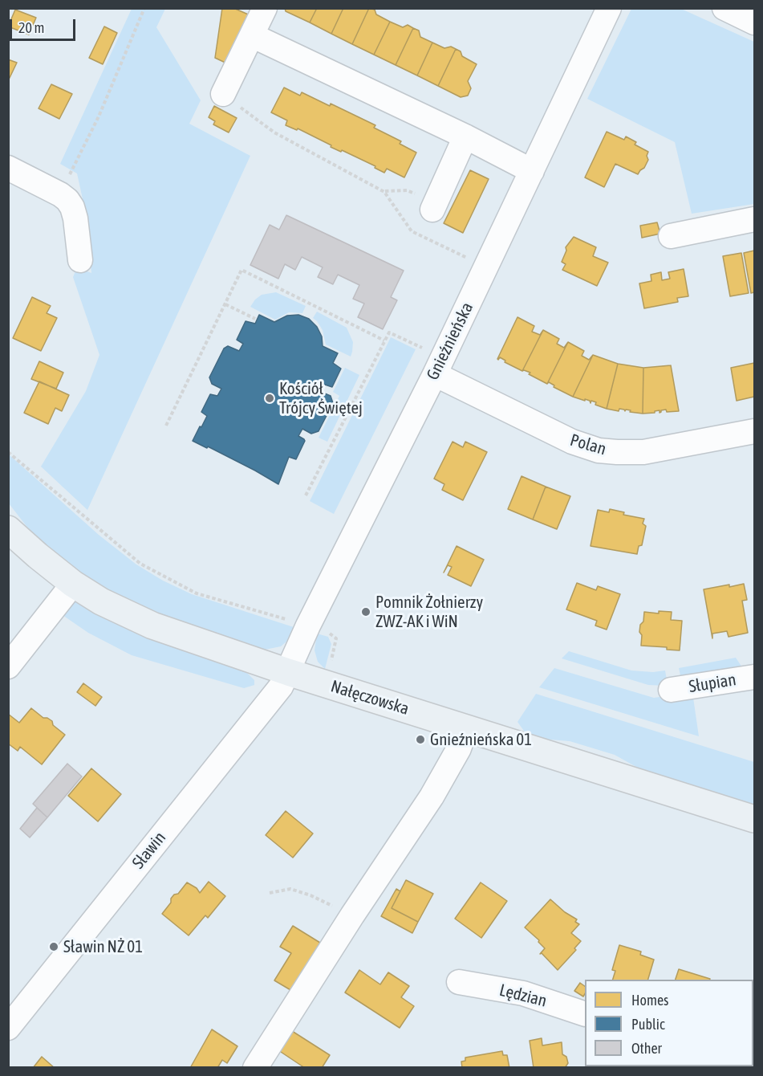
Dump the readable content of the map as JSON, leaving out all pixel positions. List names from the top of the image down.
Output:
{
  "streets": {
    "main road": ["Nałęczowska"],
    "street": [
      "Gnieźnieńska",
      "Polan",
      "Słupian",
      "Sławin",
      "Lędzian"
    ]
  },
  "crossings": [
    ["Gnieźnieńska", "Polan"],
    ["Gnieźnieńska", "Nałęczowska"],
    ["Gnieźnieńska", "Sławin"],
    ["Nałęczowska", "Sławin"]
  ],
  "places": [
    "Kościół Trójcy Świętej",
    "Pomnik Żołnierzy ZWZ-AK i WiN",
    "Gnieźnieńska 01",
    "Sławin NŻ 01"
  ],
  "legend": ["Homes", "Public", "Other"],
  "scale_bar": "20 m"
}
